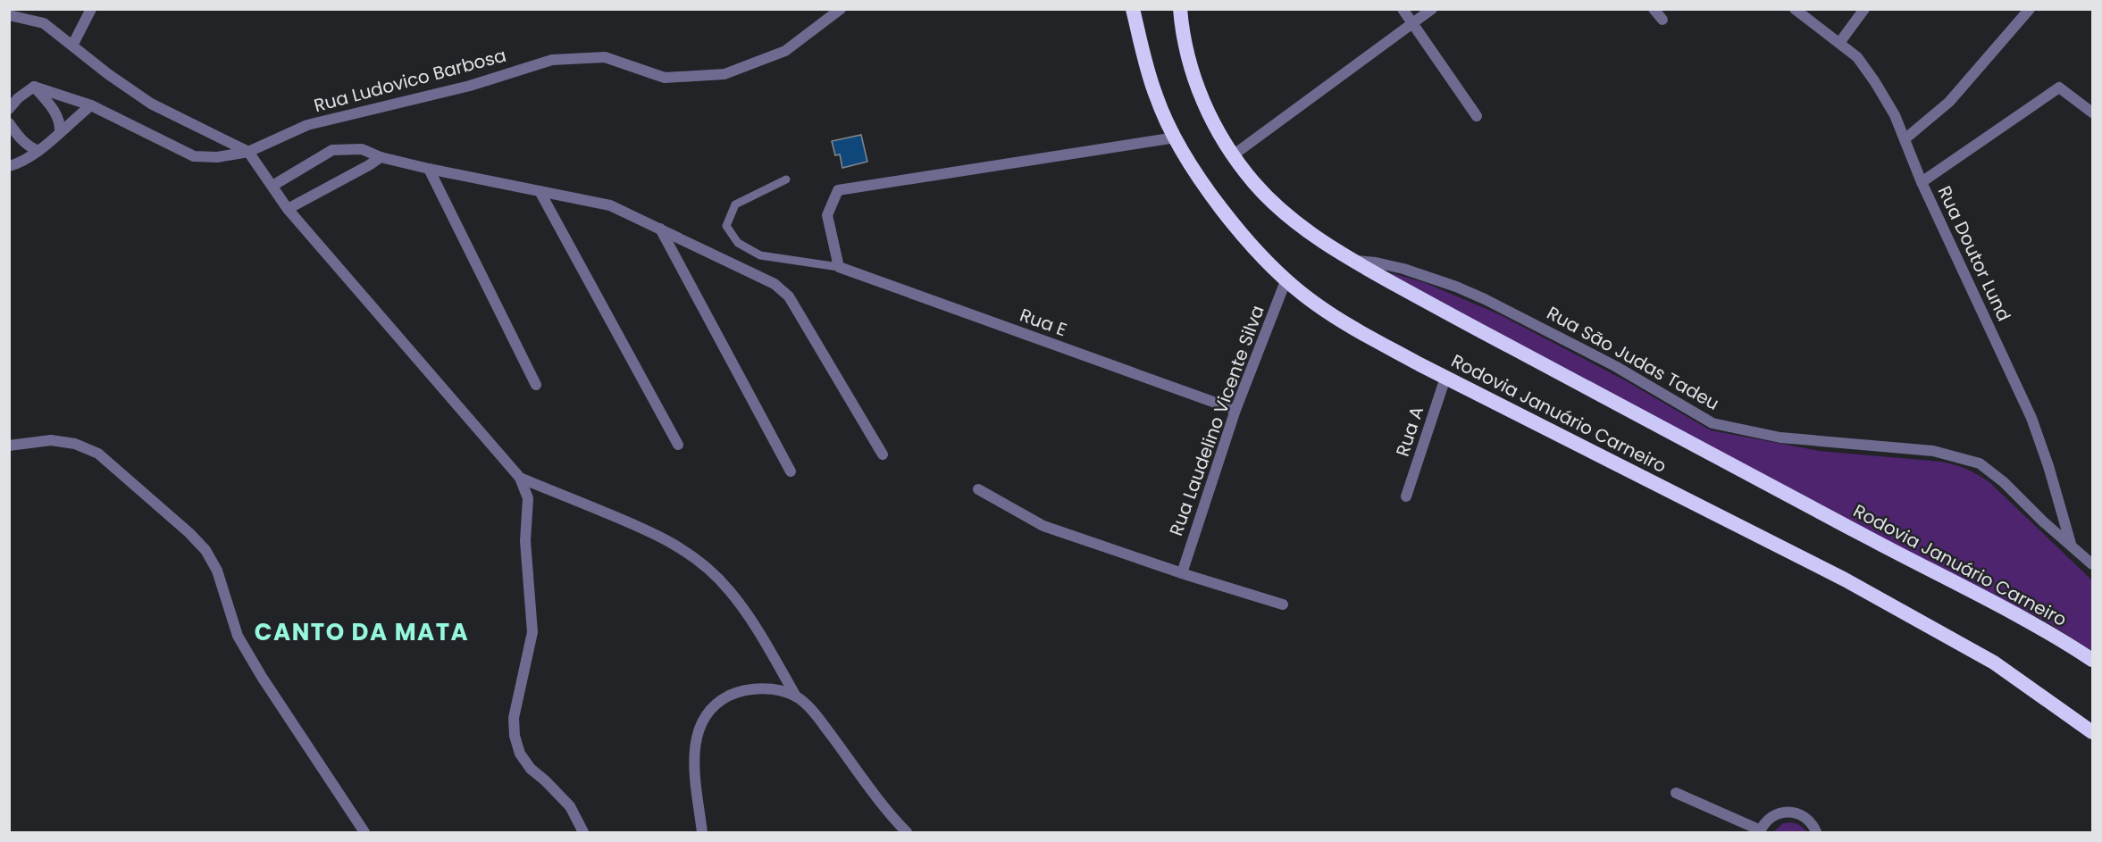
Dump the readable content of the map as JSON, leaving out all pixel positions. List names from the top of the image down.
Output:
{
  "streets": {
    "highway": ["Rodovia Januário Carneiro"],
    "street": [
      "Rua Ludovico Barbosa",
      "Rua Doutor Lund",
      "Rua E",
      "Rua São Judas Tadeu",
      "Rua Laudelino Vicente Silva",
      "Rua A"
    ]
  },
  "crossings": [
    ["Rua Doutor Lund", "Rua São Judas Tadeu"],
    ["Rua E", "Rua Laudelino Vicente Silva"],
    ["Rua São Judas Tadeu", "Rodovia Januário Carneiro"],
    ["Rodovia Januário Carneiro", "Rua Laudelino Vicente Silva"],
    ["Rodovia Januário Carneiro", "Rua A"]
  ],
  "districts": ["CANTO DA MATA"]
}
